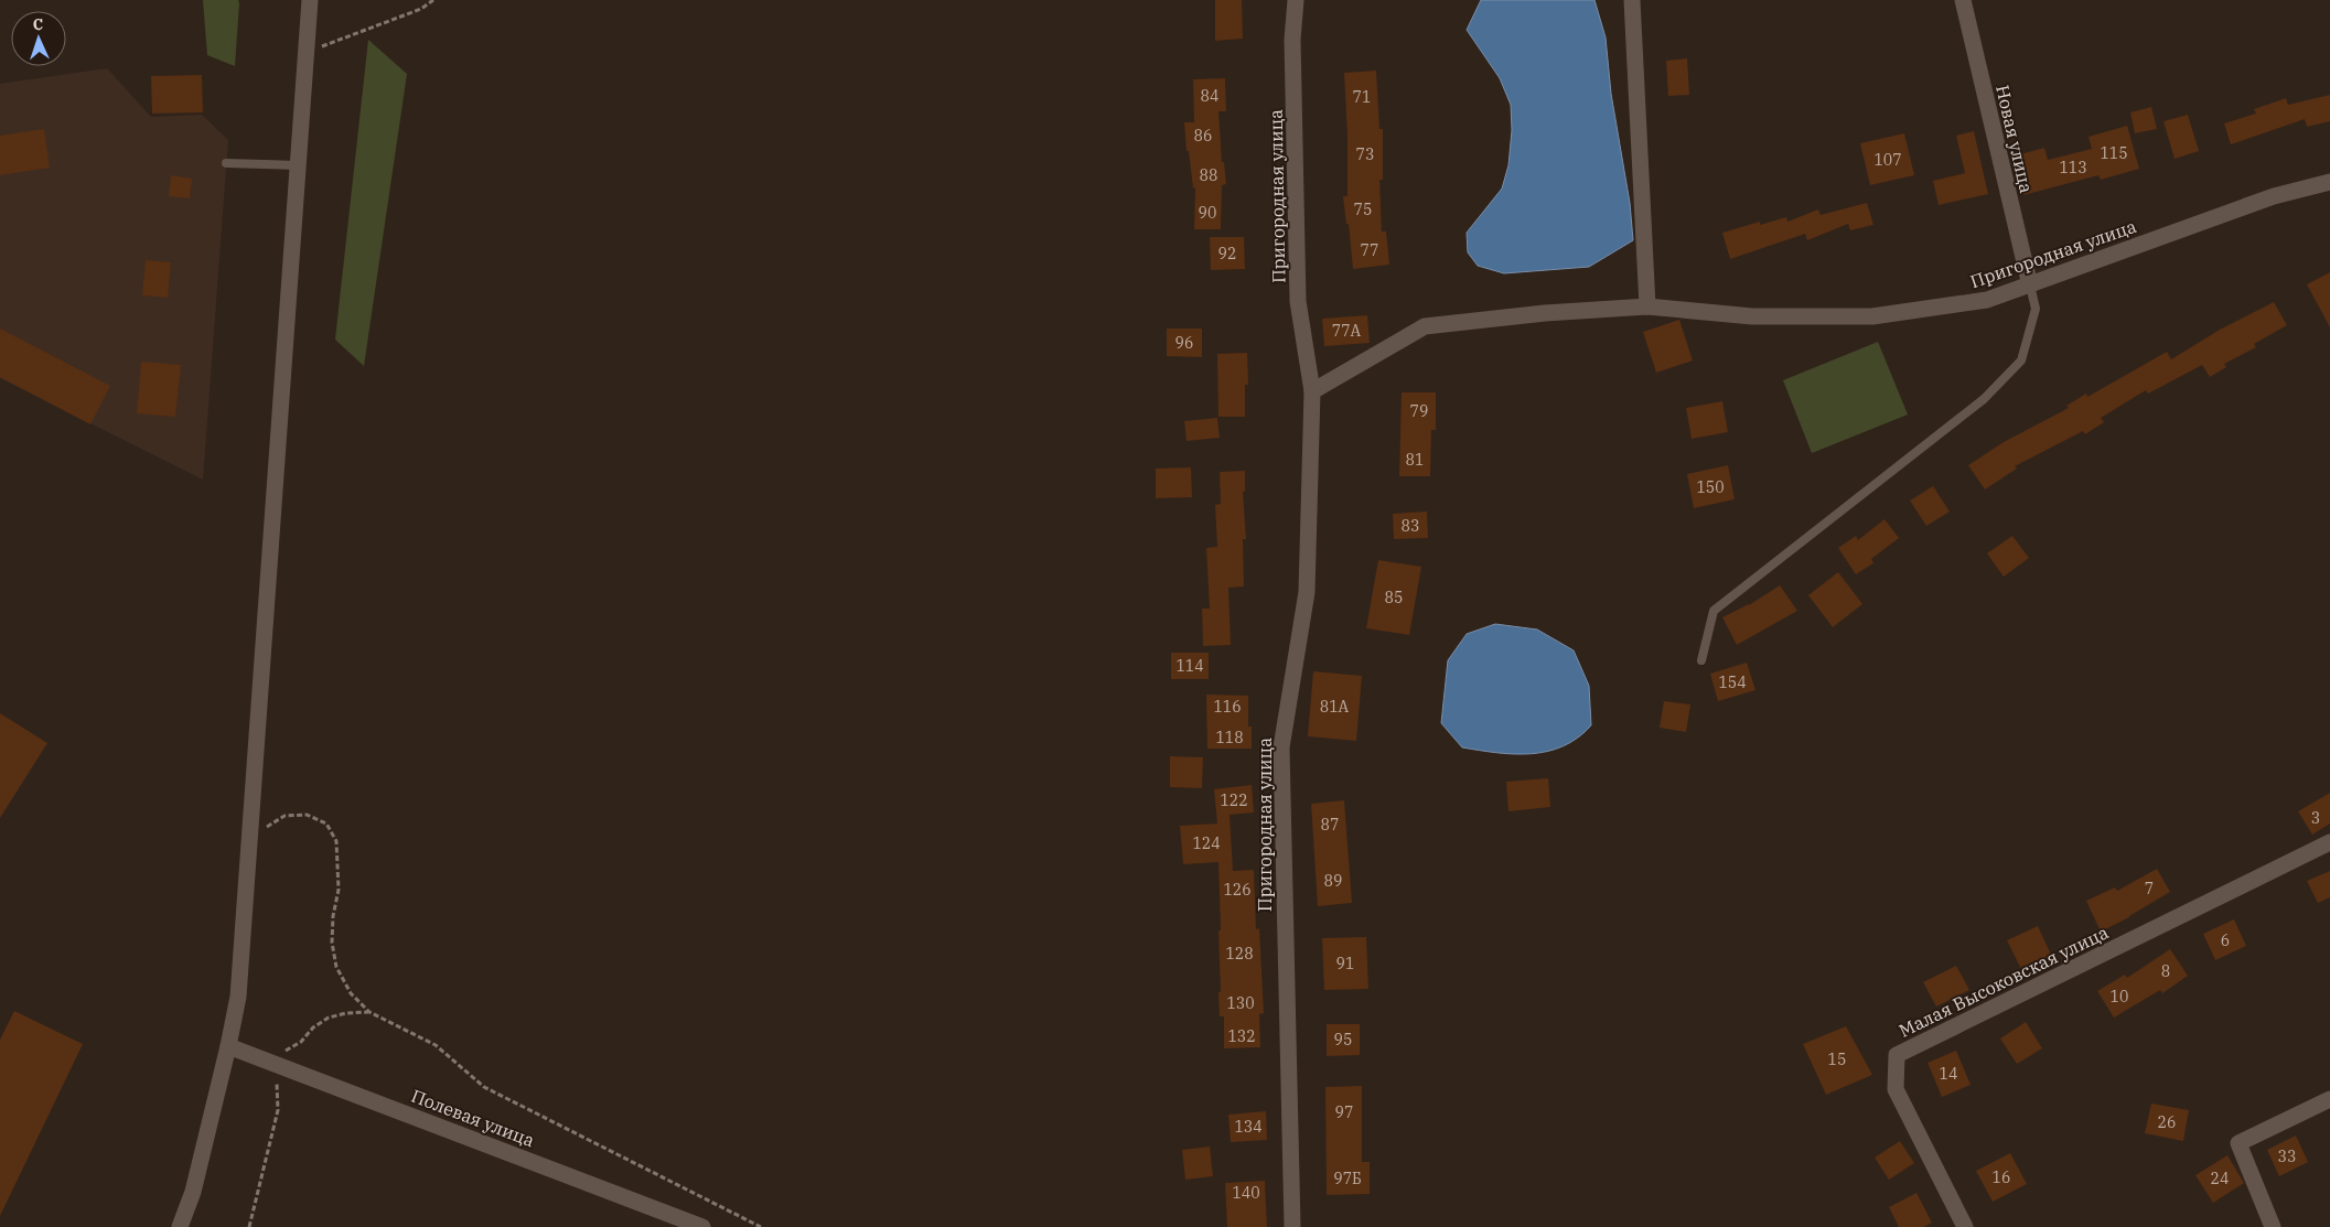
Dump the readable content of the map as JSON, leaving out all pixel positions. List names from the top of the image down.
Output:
{
  "streets": {
    "street": [
      "Новая улица",
      "Пригородная улица",
      "Малая Высоковская улица",
      "Полевая улица"
    ]
  },
  "crossings": [
    ["Новая улица", "Пригородная улица"]
  ],
  "house_numbers": [
    "84",
    "71",
    "86",
    "115",
    "73",
    "107",
    "113",
    "88",
    "75",
    "90",
    "77",
    "92",
    "77А",
    "96",
    "79",
    "81",
    "150",
    "83",
    "85",
    "114",
    "154",
    "116",
    "81А",
    "118",
    "122",
    "3",
    "87",
    "124",
    "89",
    "7",
    "126",
    "6",
    "128",
    "91",
    "8",
    "10",
    "130",
    "132",
    "95",
    "15",
    "14",
    "97",
    "26",
    "134",
    "33",
    "16",
    "97Б",
    "24",
    "140"
  ],
  "north": "top"
}
